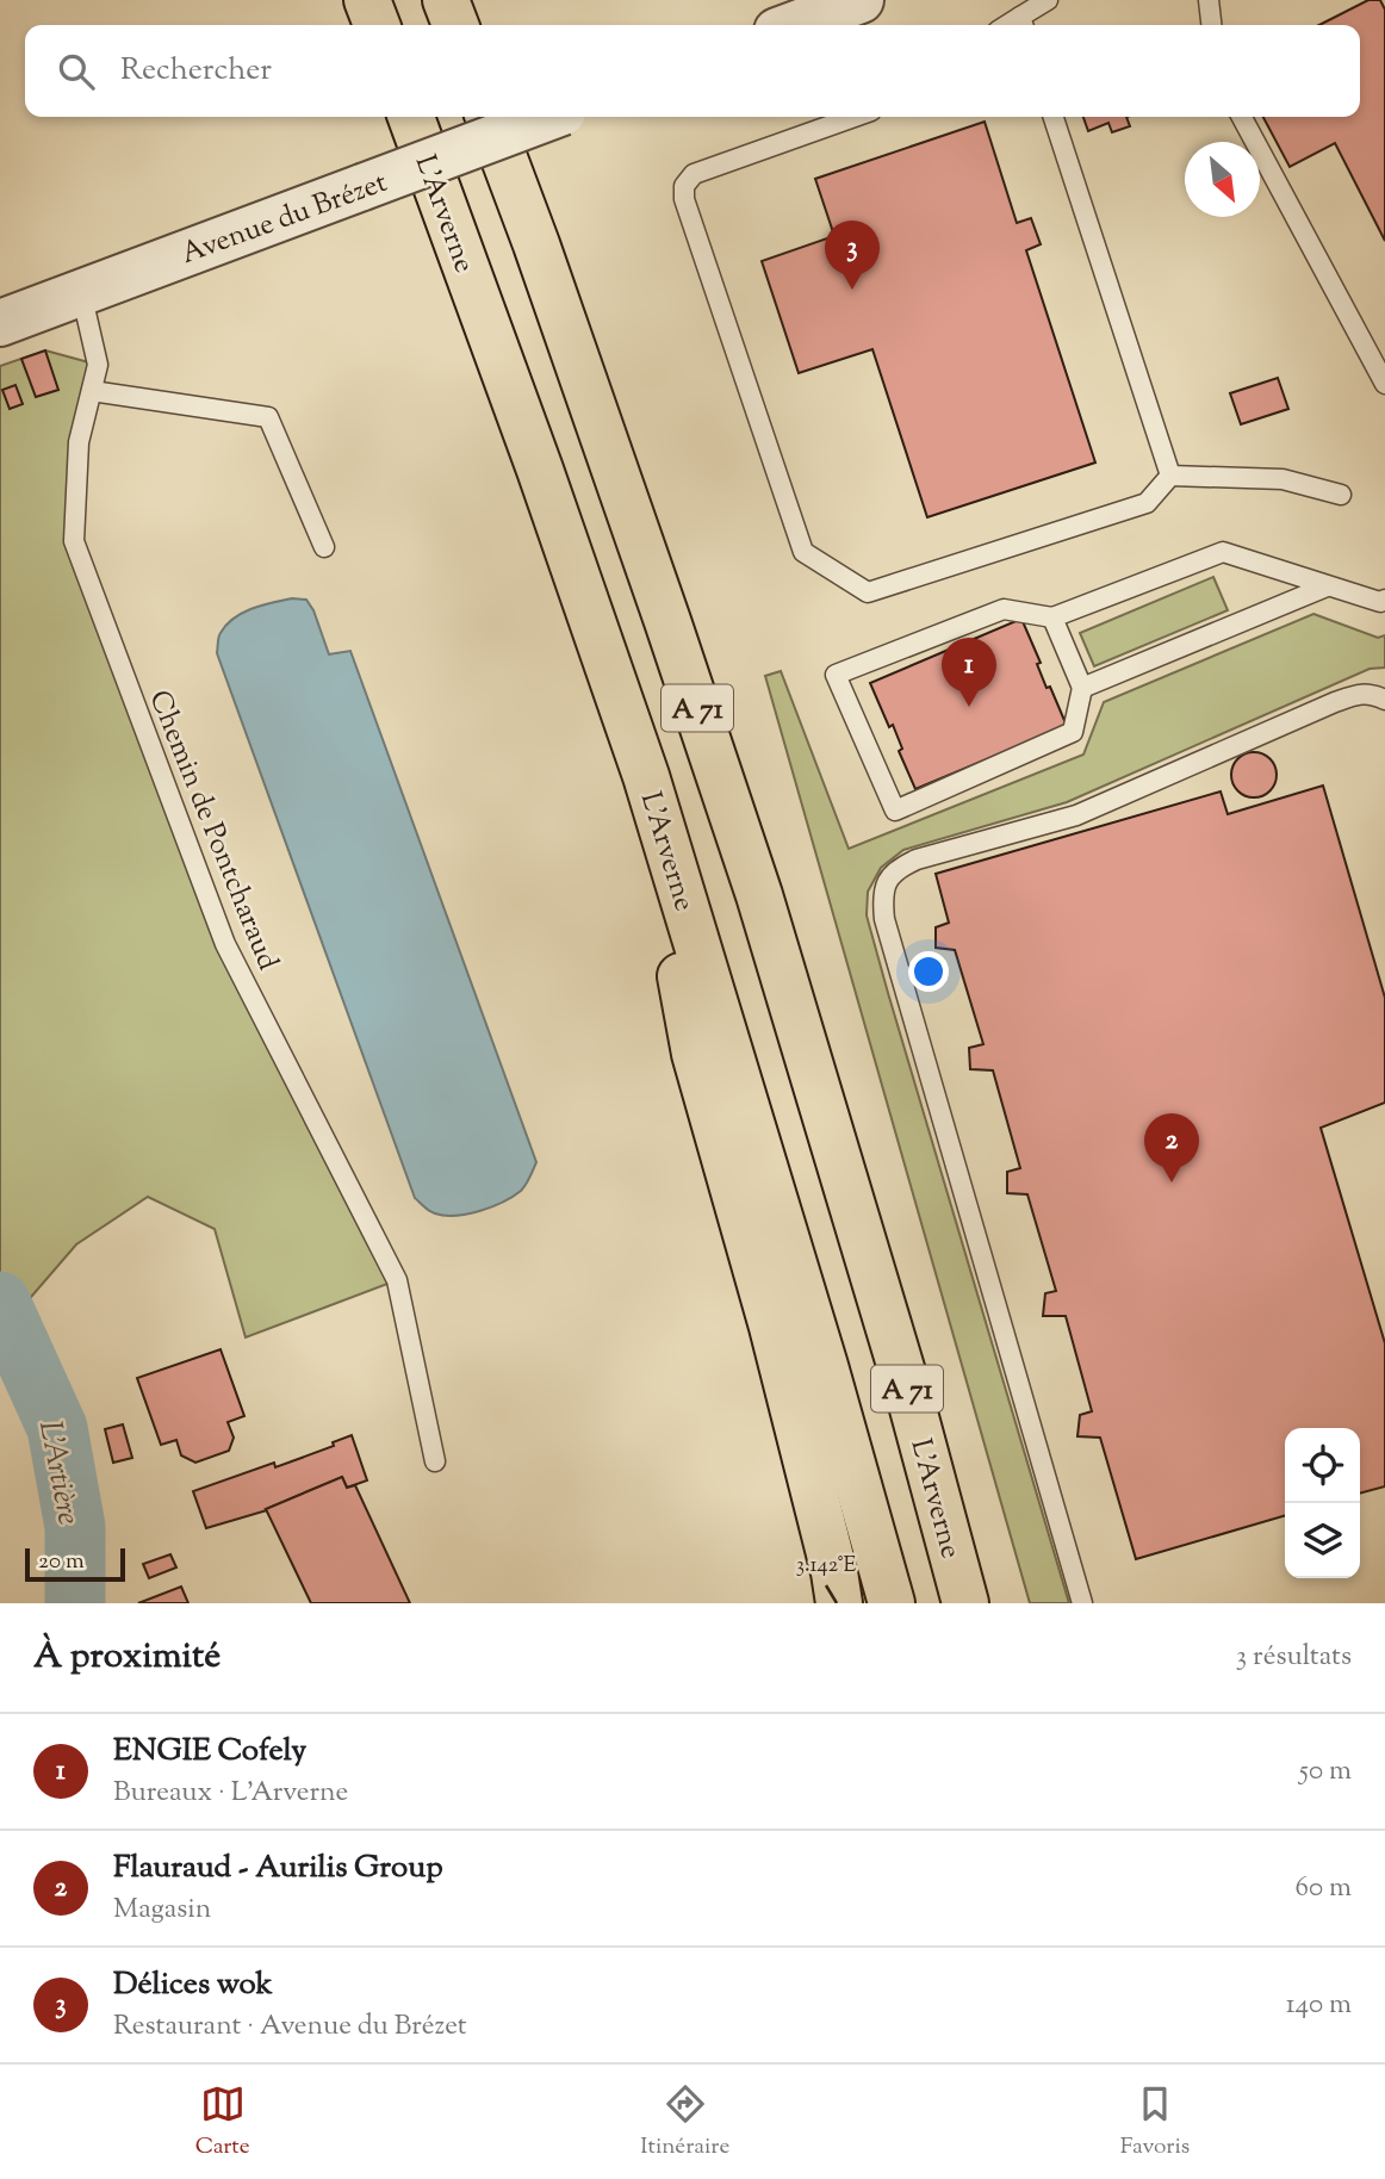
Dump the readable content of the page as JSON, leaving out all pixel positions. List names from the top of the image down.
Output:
{
  "streets": {
    "highway": ["L'Arverne", "A 71"],
    "street": ["Avenue du Brézet"],
    "lane": ["Chemin de Pontcharaud"]
  },
  "crossings": [
    ["Avenue du Brézet", "Chemin de Pontcharaud"]
  ],
  "water": ["L'Artière"],
  "scale_bar": "20 m",
  "north": "bottom right",
  "page": {
    "search": "Rechercher",
    "pins": ["3", "1", "2"],
    "scale": "20 m",
    "heading": ["À proximité", "3 résultats"],
    "list": [
      {
        "mark": "1",
        "name": "ENGIE Cofely",
        "note": "Bureaux · L'Arverne",
        "value": "50 m"
      },
      {
        "mark": "2",
        "name": "Flauraud - Aurilis Group",
        "note": "Magasin",
        "value": "60 m"
      },
      {
        "mark": "3",
        "name": "Délices wok",
        "note": "Restaurant · Avenue du Brézet",
        "value": "140 m"
      }
    ],
    "nav": ["Carte", "Itinéraire", "Favoris"]
  },
  "coordinates": ["3.142°E"]
}
